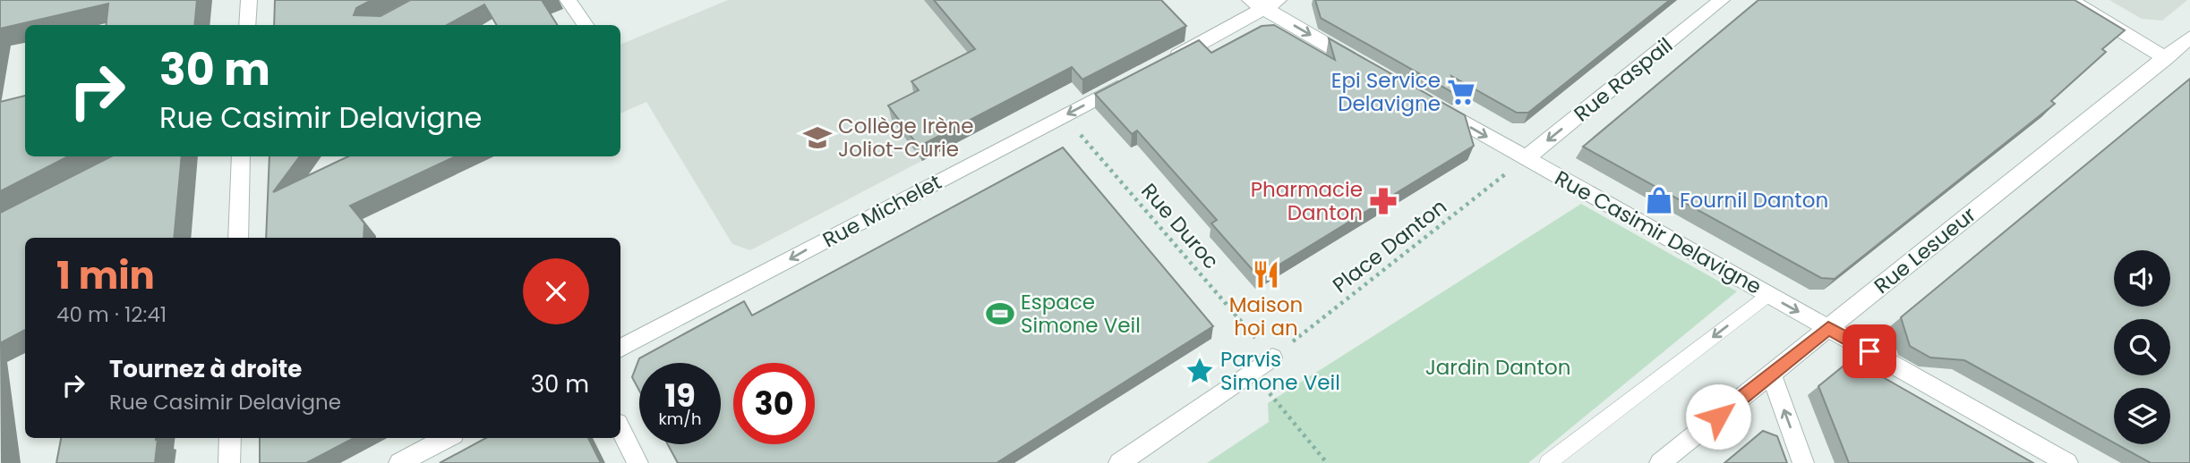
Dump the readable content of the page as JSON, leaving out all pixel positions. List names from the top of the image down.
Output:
{
  "streets": {
    "street": [
      "Rue Raspail",
      "Rue Michelet",
      "Rue Casimir Delavigne",
      "Rue Lesueur"
    ],
    "path": ["Rue Duroc", "Place Danton"]
  },
  "crossings": [
    ["Rue Raspail", "Rue Casimir Delavigne"],
    ["Rue Raspail", "Place Danton"],
    ["Rue Michelet", "Rue Duroc"],
    ["Rue Duroc", "Place Danton"],
    ["Rue Casimir Delavigne", "Place Danton"],
    ["Rue Casimir Delavigne", "Rue Lesueur"]
  ],
  "one_way": ["Rue Raspail", "Rue Michelet"],
  "parks": ["Jardin Danton"],
  "places": {
    "supermarket": ["Epi Service Delavigne"],
    "school or university": ["Collège Irène Joliot-Curie"],
    "shop": ["Fournil Danton"],
    "pharmacy": ["Pharmacie Danton"],
    "restaurant": ["Maison hoi an"],
    "sports": ["Espace Simone Veil"],
    "place": ["Parvis Simone Veil"]
  },
  "page": {
    "turn": ["30 m", "Rue Casimir Delavigne"],
    "heading": ["1 min", "40 m · 12:41"],
    "list": [
      {
        "name": "Tournez à droite",
        "note": "Rue Casimir Delavigne",
        "value": "30 m"
      }
    ],
    "speed": "19 km/h",
    "limit": "30"
  }
}
